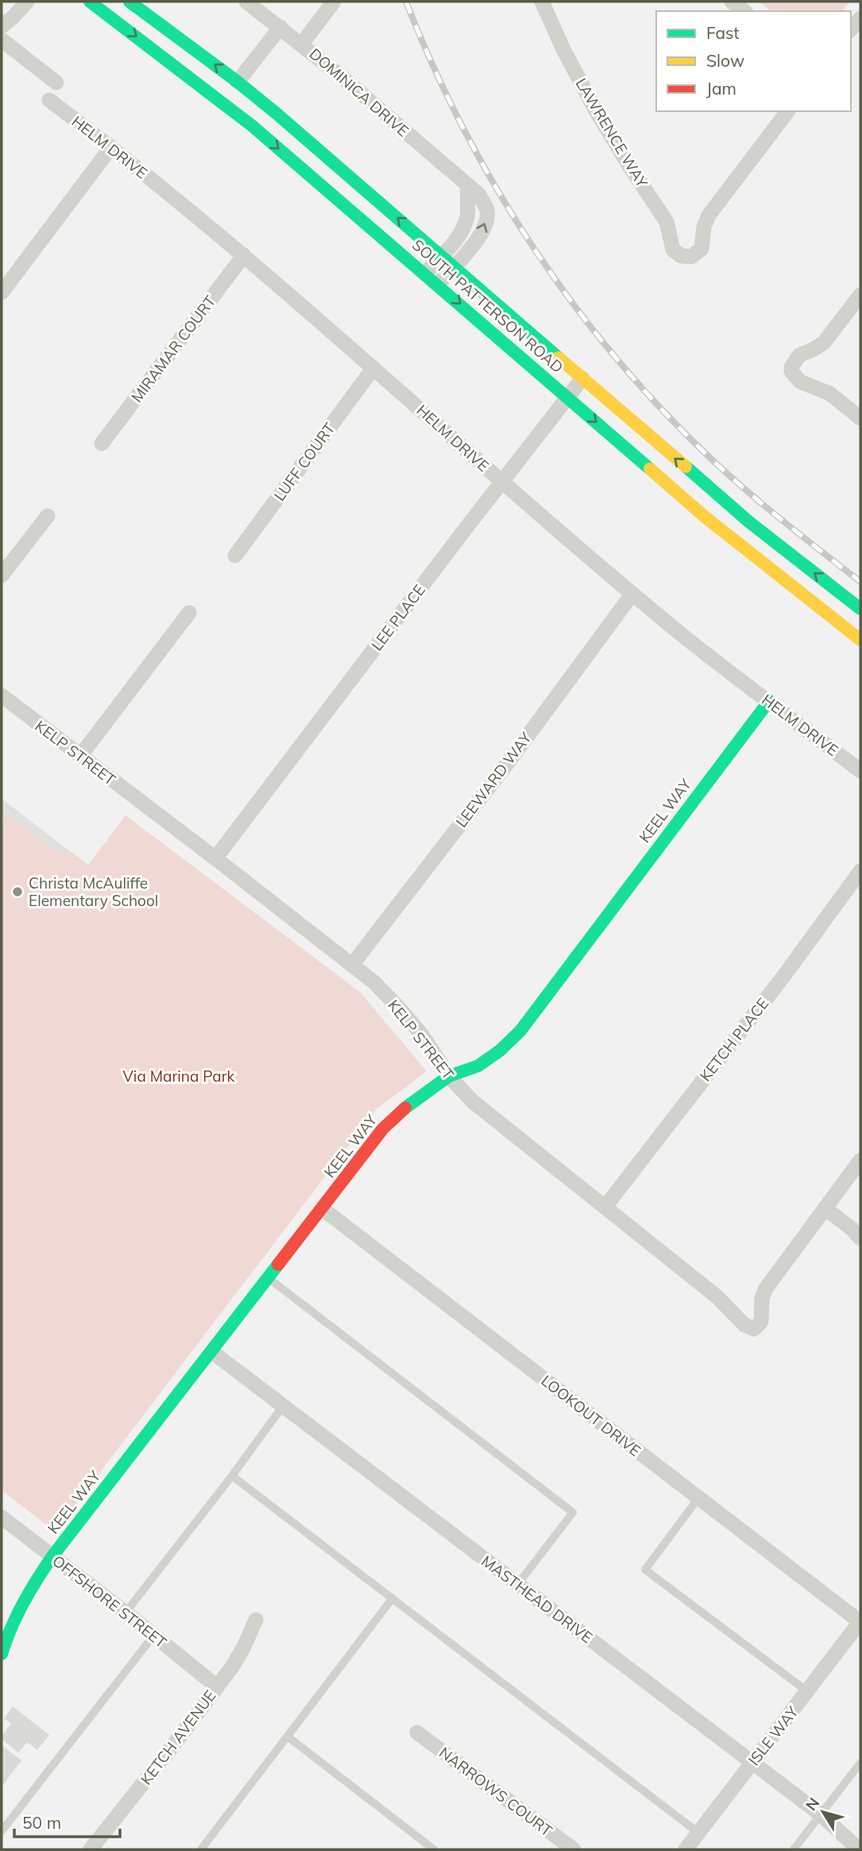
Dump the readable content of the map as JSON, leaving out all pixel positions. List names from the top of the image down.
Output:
{
  "streets": {
    "street": [
      "DOMINICA DRIVE",
      "LAWRENCE WAY",
      "HELM DRIVE",
      "SOUTH PATTERSON ROAD",
      "MIRAMAR COURT",
      "LUFF COURT",
      "LEE PLACE",
      "KELP STREET",
      "LEEWARD WAY",
      "KEEL WAY",
      "KETCH PLACE",
      "LOOKOUT DRIVE",
      "MASTHEAD DRIVE",
      "OFFSHORE STREET",
      "ISLE WAY",
      "KETCH AVENUE",
      "NARROWS COURT"
    ]
  },
  "crossings": [
    ["DOMINICA DRIVE", "SOUTH PATTERSON ROAD"],
    ["HELM DRIVE", "MIRAMAR COURT"],
    ["HELM DRIVE", "LUFF COURT"],
    ["HELM DRIVE", "LEE PLACE"],
    ["HELM DRIVE", "LEEWARD WAY"],
    ["HELM DRIVE", "KEEL WAY"],
    ["SOUTH PATTERSON ROAD", "LEE PLACE"],
    ["LEE PLACE", "KELP STREET"],
    ["KELP STREET", "LEEWARD WAY"],
    ["KELP STREET", "KEEL WAY"],
    ["KELP STREET", "KETCH PLACE"],
    ["KEEL WAY", "LOOKOUT DRIVE"],
    ["KEEL WAY", "MASTHEAD DRIVE"],
    ["KEEL WAY", "OFFSHORE STREET"],
    ["LOOKOUT DRIVE", "ISLE WAY"],
    ["MASTHEAD DRIVE", "ISLE WAY"],
    ["OFFSHORE STREET", "KETCH AVENUE"]
  ],
  "parks": ["Via Marina Park"],
  "places": ["Christa McAuliffe Elementary School"],
  "legend": ["Fast", "Slow", "Jam"],
  "scale_bar": "50 m",
  "north": "top left"
}
